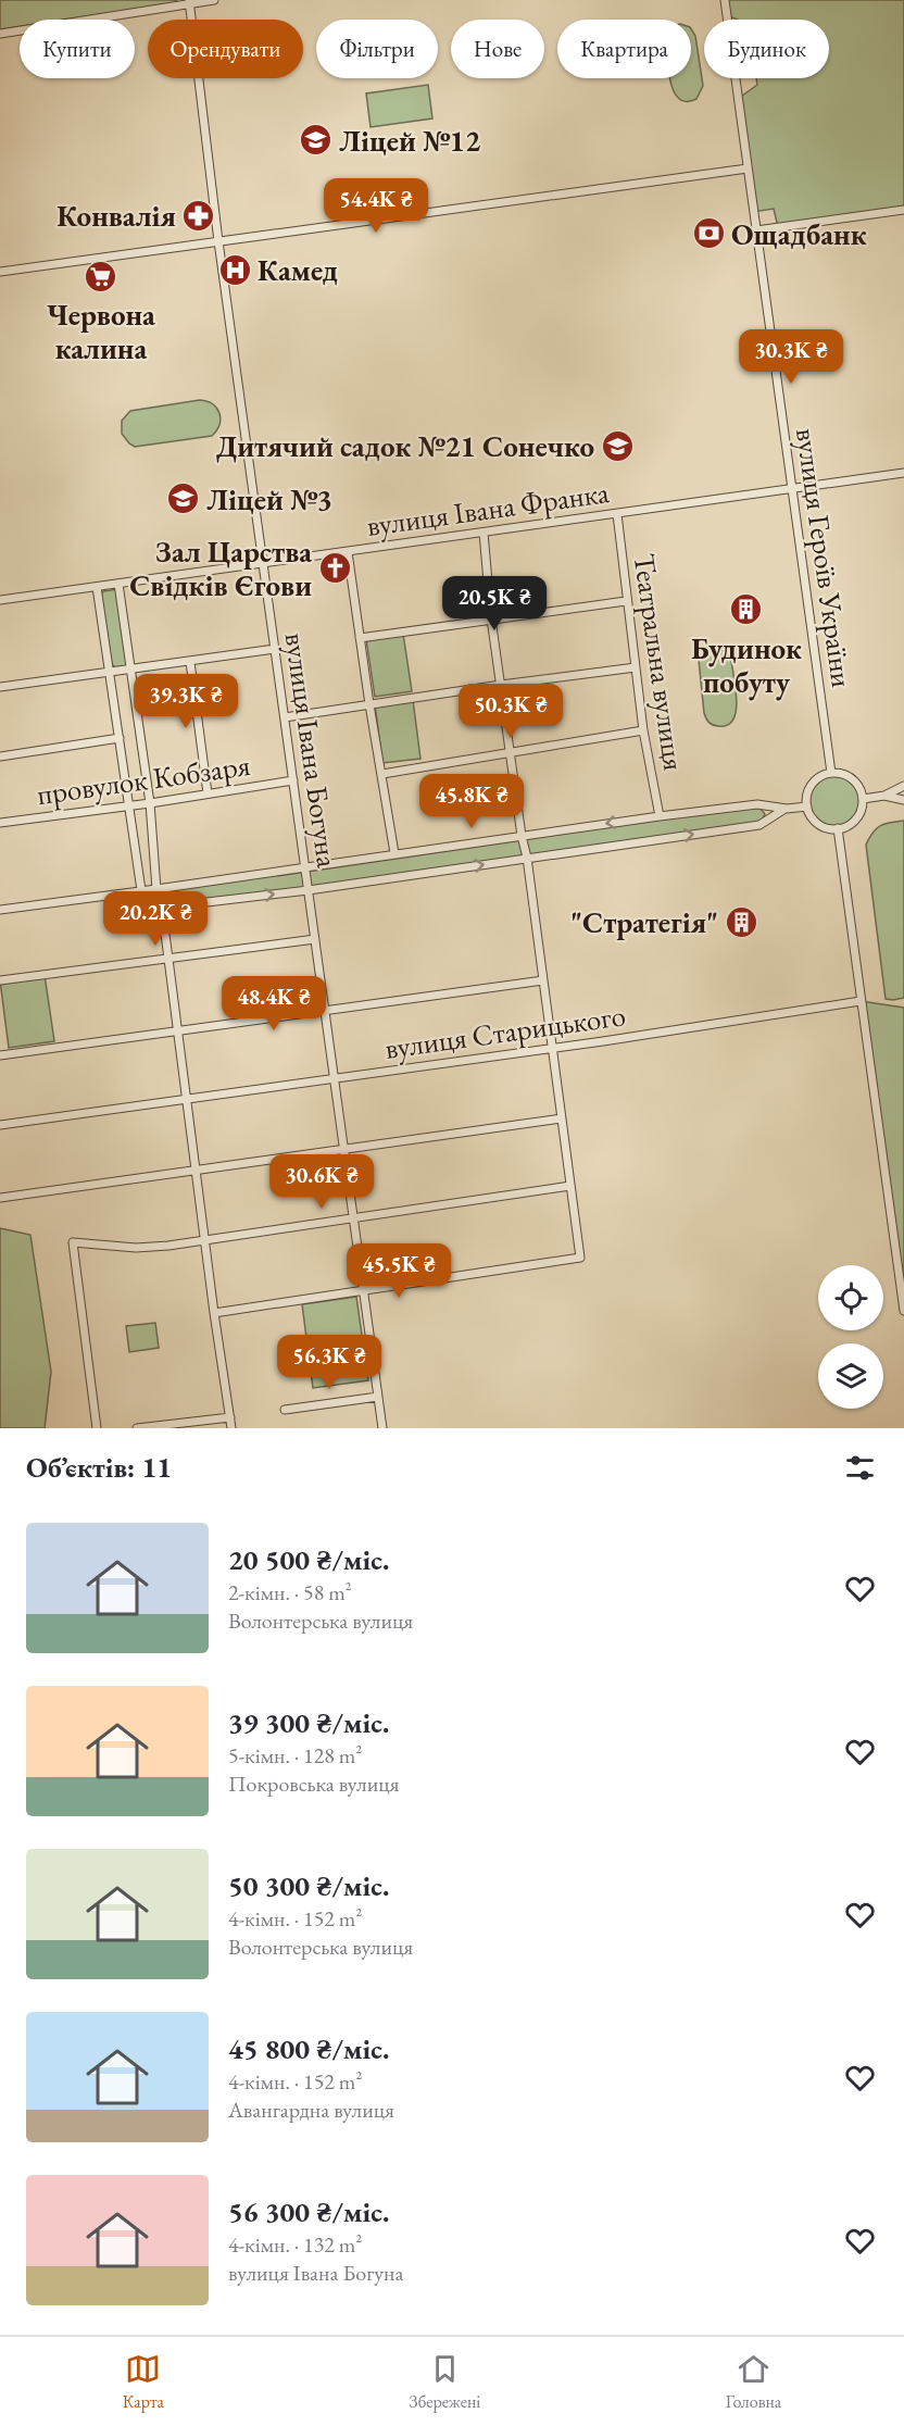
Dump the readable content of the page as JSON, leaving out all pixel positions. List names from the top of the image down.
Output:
{
  "streets": {
    "street": [
      "вулиця Івана Франка",
      "вулиця Героїв України",
      "Театральна вулиця",
      "вулиця Івана Богуна",
      "провулок Кобзаря",
      "вулиця Старицького"
    ]
  },
  "crossings": [
    ["вулиця Івана Франка", "вулиця Героїв України"],
    ["вулиця Івана Франка", "Театральна вулиця"],
    ["вулиця Івана Франка", "вулиця Івана Богуна"],
    ["вулиця Івана Богуна", "провулок Кобзаря"],
    ["вулиця Івана Богуна", "вулиця Старицького"]
  ],
  "places": {
    "school or university": ["Ліцей №12", "Дитячий садок №21 Сонечко", "Ліцей №3"],
    "pharmacy": ["Конвалія"],
    "bank": ["Ощадбанк"],
    "hospital": ["Камед"],
    "supermarket": ["Червона калина"],
    "church": ["Зал Царства Свідків Єгови"],
    "building": ["Будинок побуту", "\"Стратегія\""]
  },
  "page": {
    "chip": [
      "Купити",
      "Орендувати",
      "Фільтри",
      "Нове",
      "Квартира",
      "Будинок"
    ],
    "price": [
      "54.4K ₴",
      "30.3K ₴",
      "20.5K ₴",
      "39.3K ₴",
      "50.3K ₴",
      "45.8K ₴",
      "20.2K ₴",
      "48.4K ₴",
      "30.6K ₴",
      "45.5K ₴",
      "56.3K ₴"
    ],
    "heading": "Об’єктів: 11",
    "list": [
      {
        "name": "20 500 ₴/міс.",
        "note": "2-кімн. · 58 m² · Волонтерська вулиця"
      },
      {
        "name": "39 300 ₴/міс.",
        "note": "5-кімн. · 128 m² · Покровська вулиця"
      },
      {
        "name": "50 300 ₴/міс.",
        "note": "4-кімн. · 152 m² · Волонтерська вулиця"
      },
      {
        "name": "45 800 ₴/міс.",
        "note": "4-кімн. · 152 m² · Авангардна вулиця"
      },
      {
        "name": "56 300 ₴/міс.",
        "note": "4-кімн. · 132 m² · вулиця Івана Богуна"
      }
    ],
    "tabs": ["Карта", "Збережені", "Головна"]
  }
}
